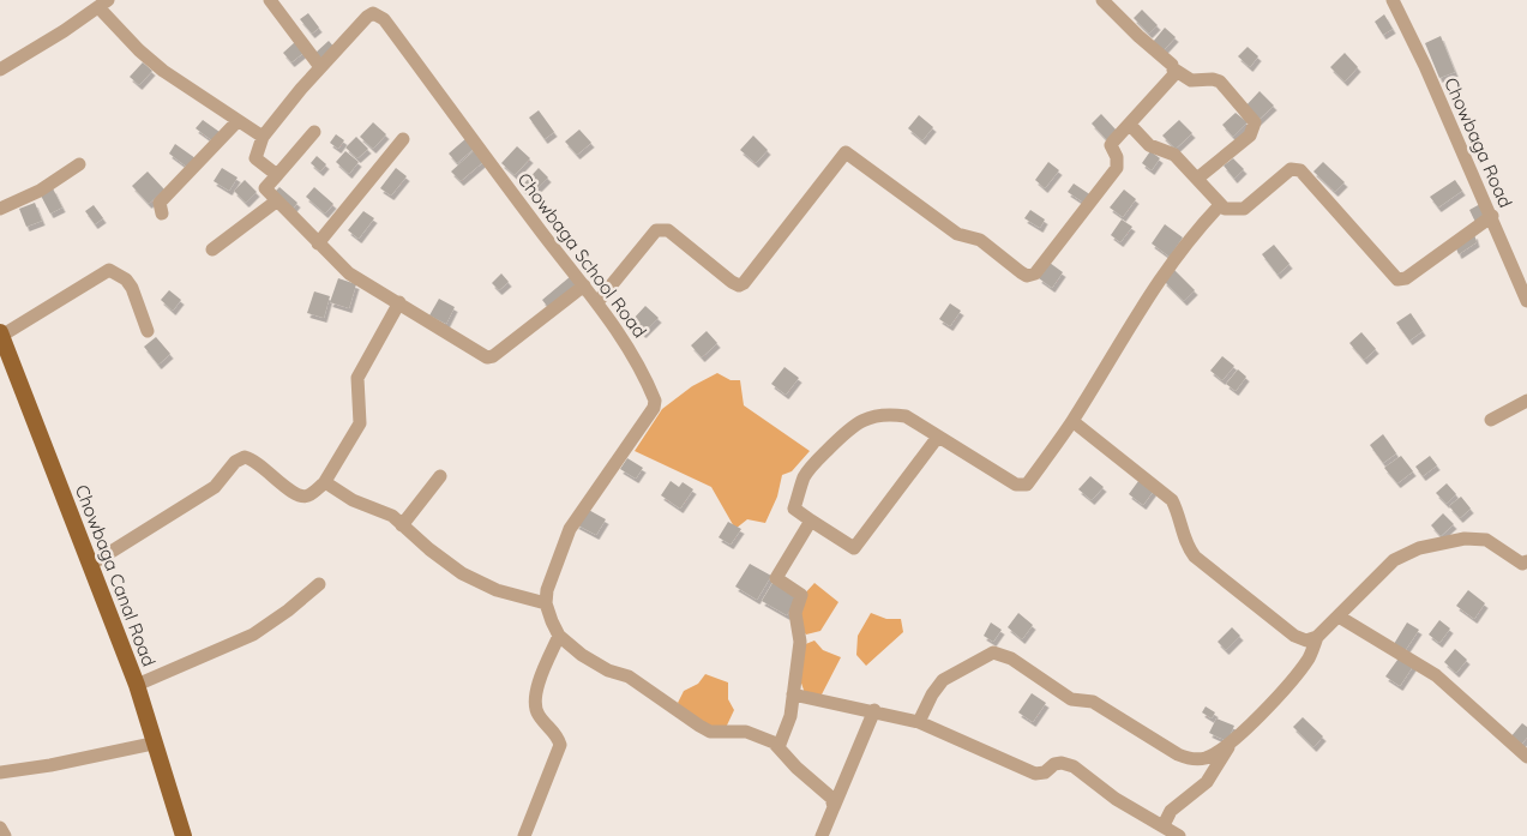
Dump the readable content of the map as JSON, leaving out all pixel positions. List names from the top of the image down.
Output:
{
  "streets": {
    "main road": ["Chowbaga Canal Road"],
    "street": ["Chowbaga Road", "Chowbaga School Road"]
  }
}
